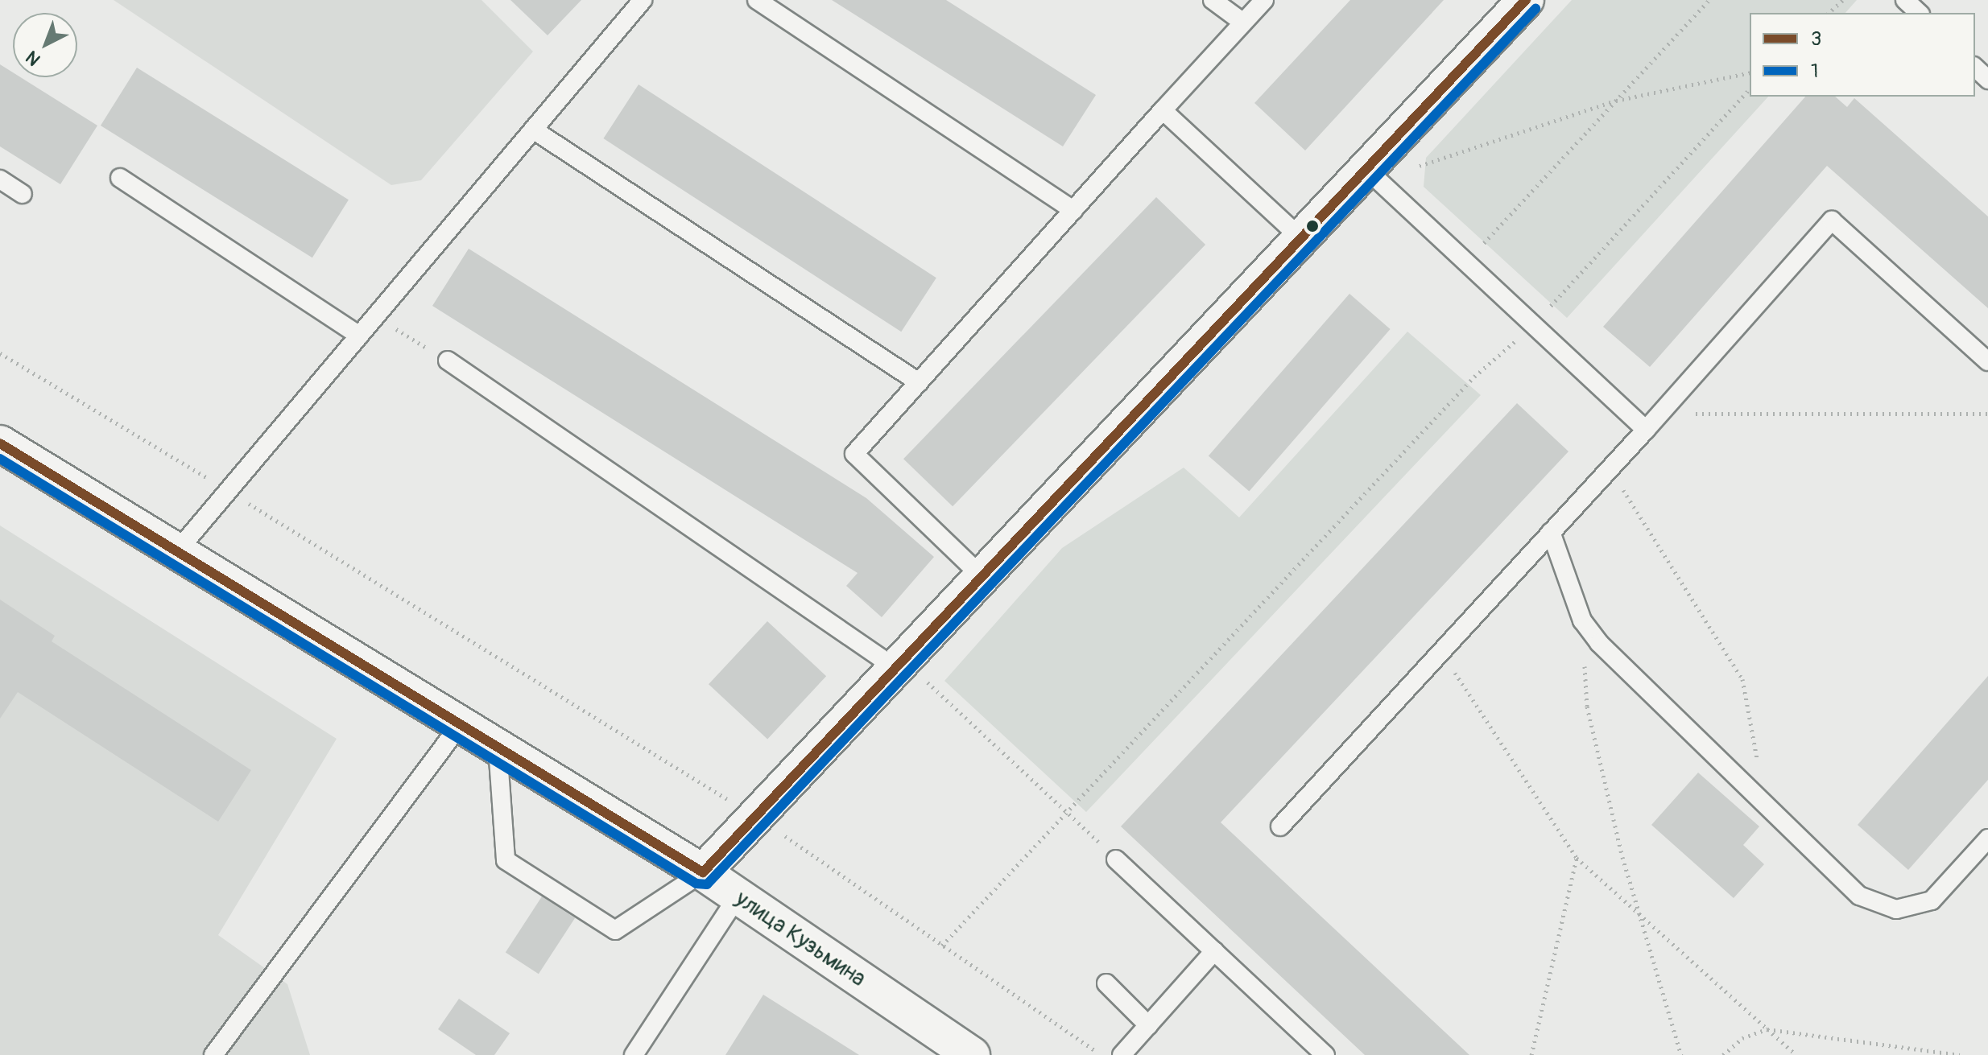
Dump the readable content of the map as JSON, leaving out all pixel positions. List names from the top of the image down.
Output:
{
  "streets": {
    "street": ["улица Кузьмина"]
  },
  "lines": ["transit line 3", "transit line 1"],
  "legend": ["3", "1"],
  "north": "bottom left"
}
